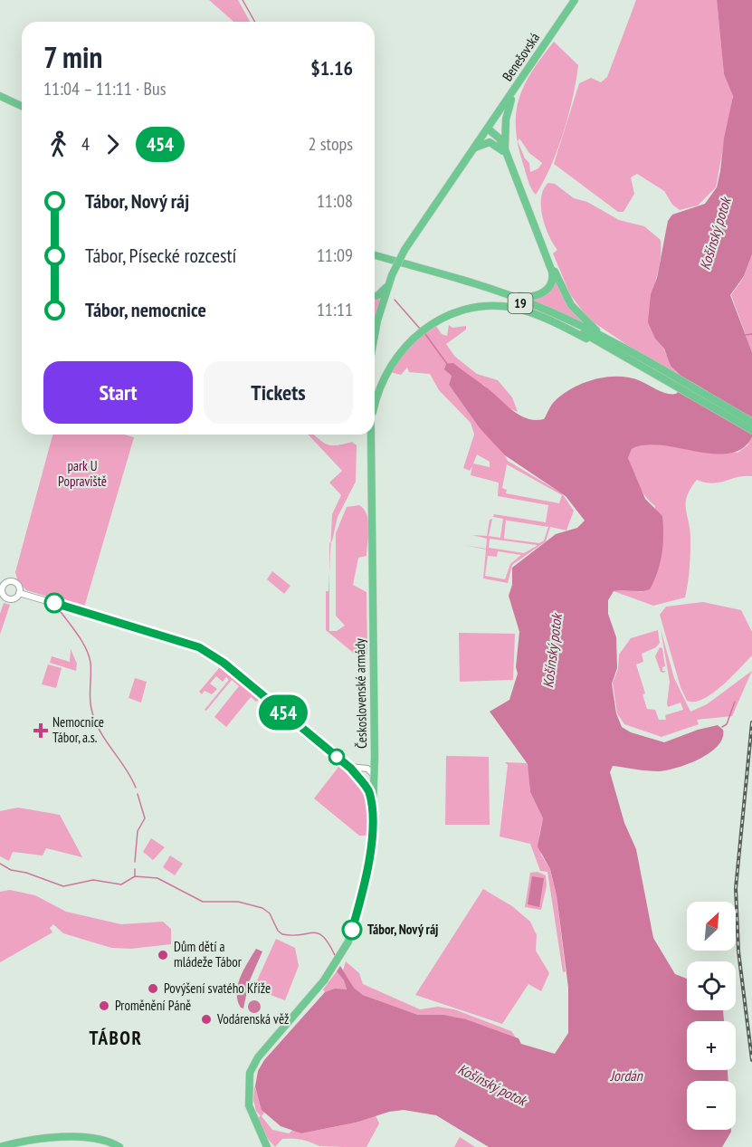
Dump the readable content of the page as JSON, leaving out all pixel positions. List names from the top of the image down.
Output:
{
  "streets": {
    "main road": ["Benešovská", "19", "Československé armády"]
  },
  "districts": ["TÁBOR"],
  "water": ["Košínský potok", "Jordán"],
  "parks": ["park U Popraviště"],
  "places": {
    "health": ["Nemocnice Tábor, a.s."],
    "other": [
      "Tábor, Nový ráj",
      "Dům dětí a mládeže Tábor",
      "Povýšení svatého Kříže",
      "Proměnění Páně",
      "Vodárenská věž"
    ]
  },
  "lines": ["bus line 454"],
  "north": "top right",
  "page": {
    "on_map": "454",
    "heading": ["7 min", "11:04 – 11:11 · Bus", "$1.16"],
    "legs": ["4", "454", "2 stops"],
    "list": [
      {
        "name": "Tábor, Nový ráj",
        "value": "11:08"
      },
      {
        "name": "Tábor, Písecké rozcestí",
        "value": "11:09"
      },
      {
        "name": "Tábor, nemocnice",
        "value": "11:11"
      }
    ],
    "buttons": ["Start", "Tickets"],
    "map_buttons": ["+", "−"]
  }
}
